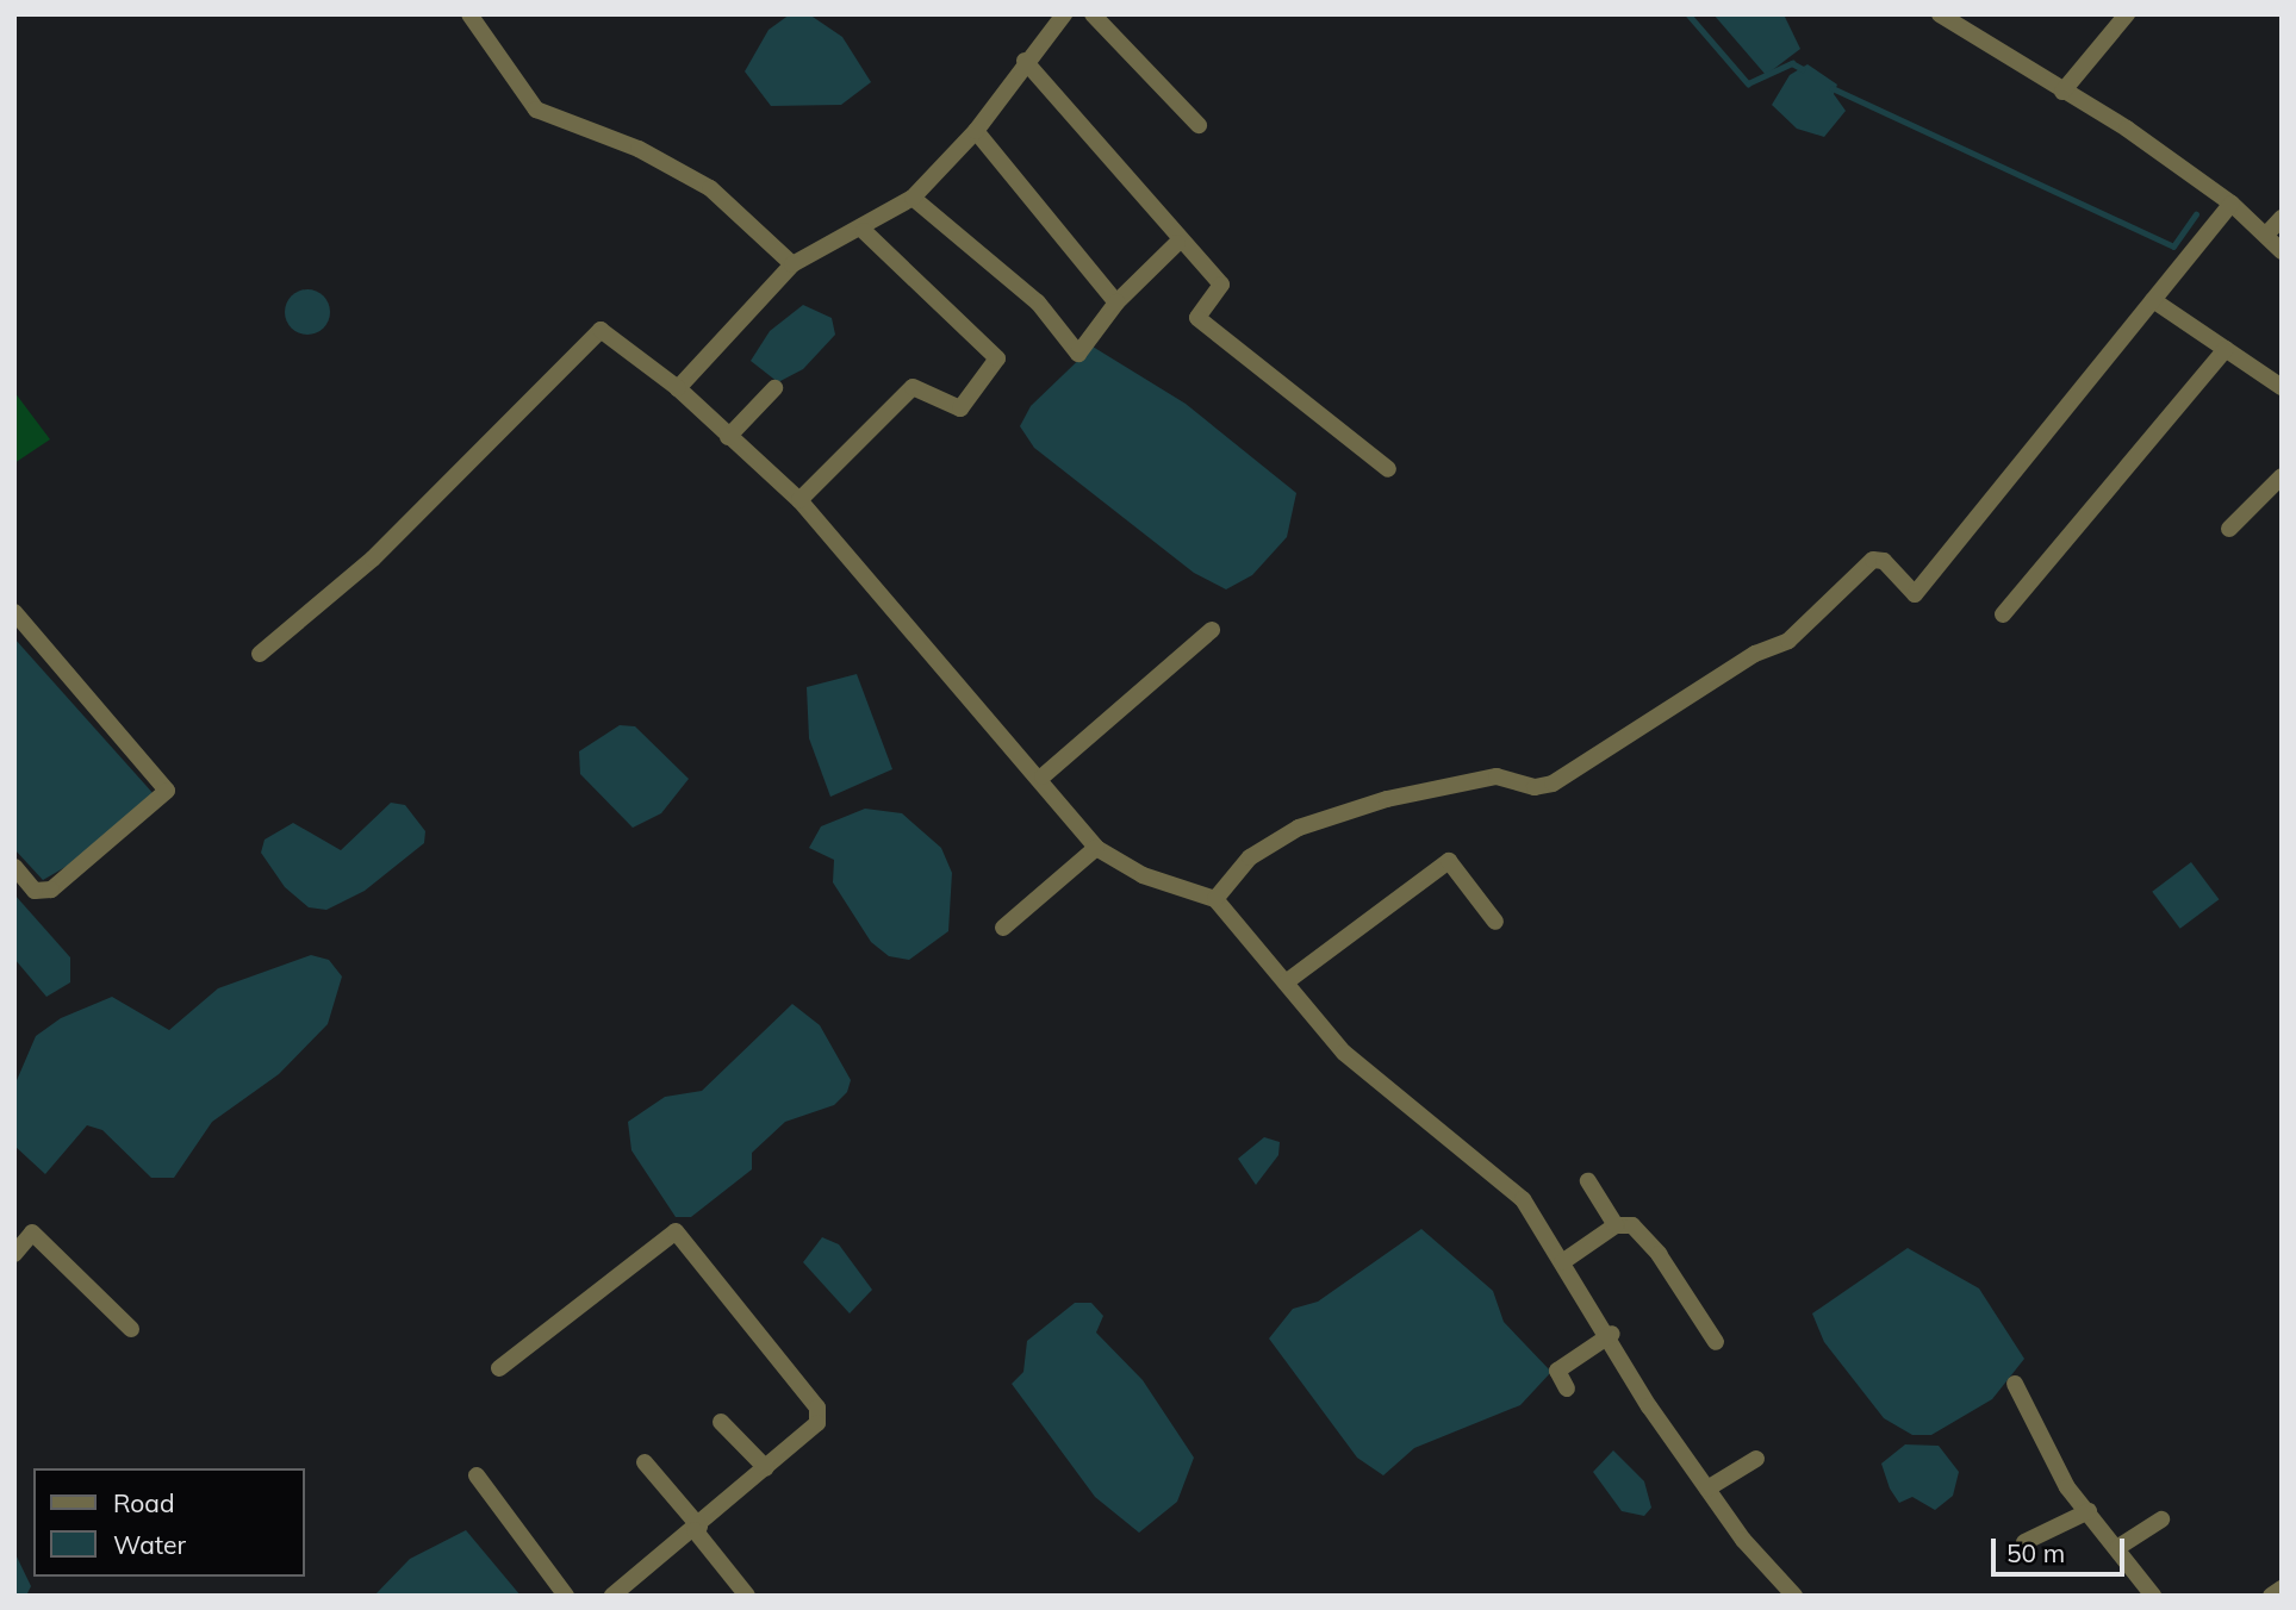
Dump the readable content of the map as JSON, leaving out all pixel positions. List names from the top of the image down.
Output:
{
  "legend": ["Road", "Water"],
  "scale_bar": "50 m"
}
